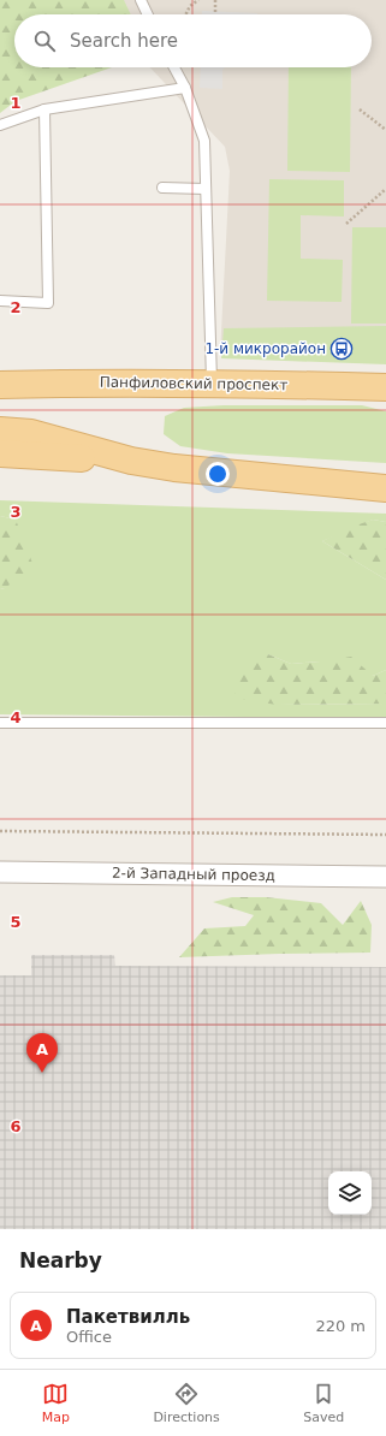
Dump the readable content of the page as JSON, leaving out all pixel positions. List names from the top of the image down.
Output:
{
  "streets": {
    "main road": ["Панфиловский проспект"],
    "street": ["2-й Западный проезд"]
  },
  "places": {
    "bus stop": ["1-й микрорайон"]
  },
  "page": {
    "search": "Search here",
    "pins": "A",
    "heading": "Nearby",
    "list": [
      {
        "mark": "A",
        "name": "Пакетвилль",
        "note": "Office",
        "value": "220 m"
      }
    ],
    "nav": ["Map", "Directions", "Saved"]
  },
  "grid": {
    "rows": [
      "1",
      "2",
      "3",
      "4",
      "5",
      "6"
    ]
  }
}
